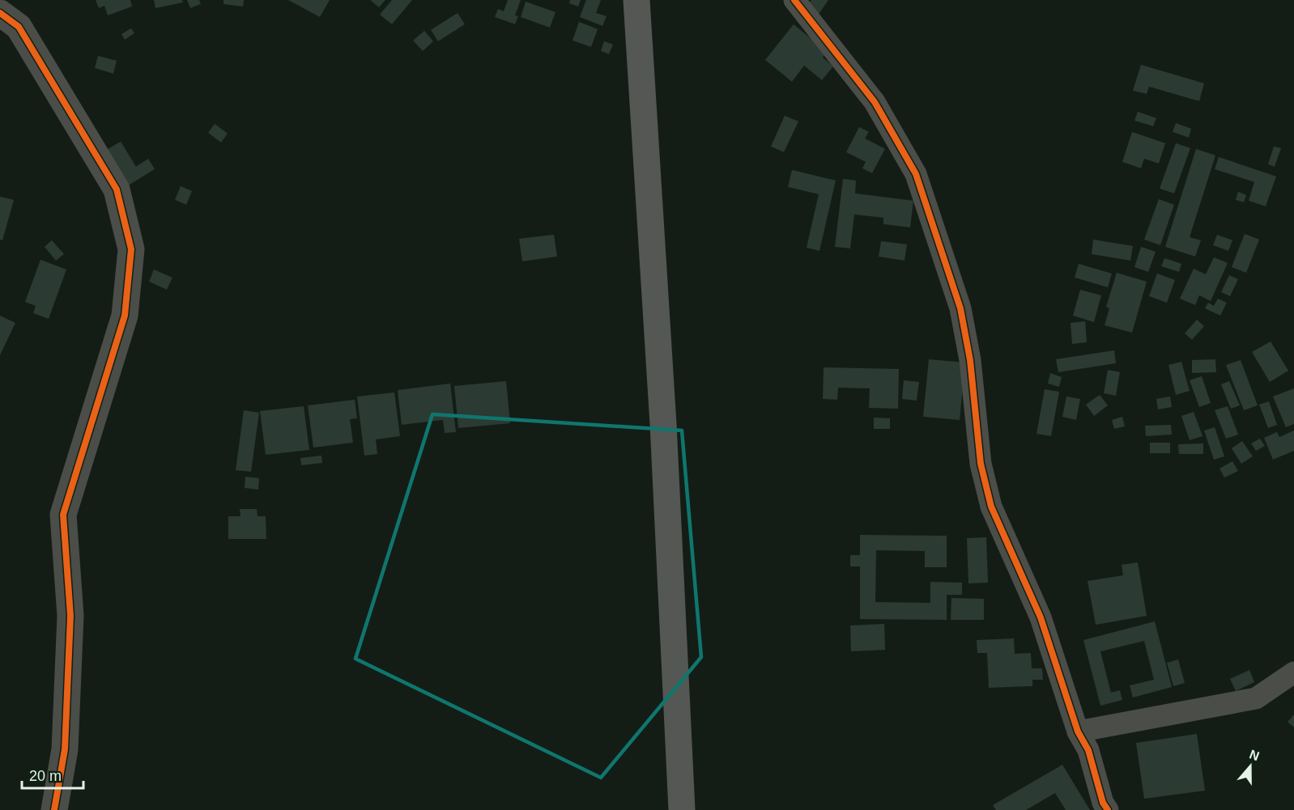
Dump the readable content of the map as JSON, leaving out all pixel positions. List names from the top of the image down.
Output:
{
  "scale_bar": "20 m",
  "north": "top"
}
